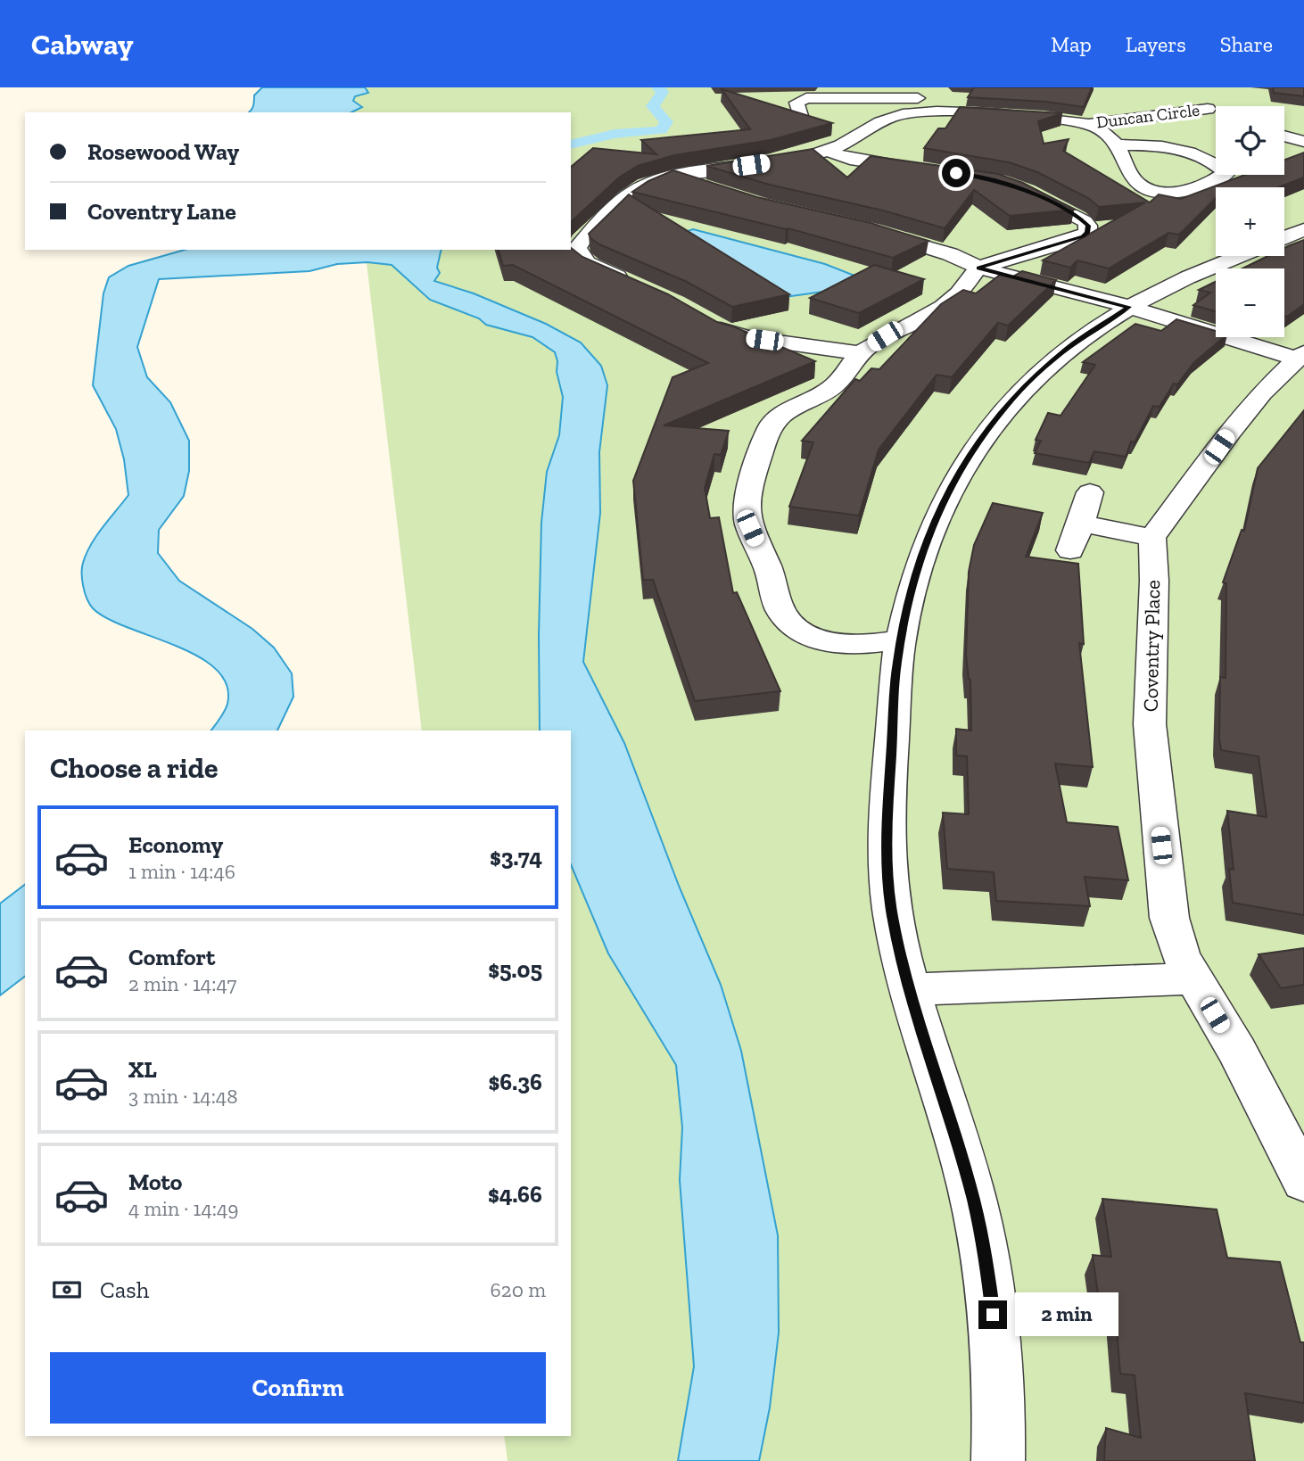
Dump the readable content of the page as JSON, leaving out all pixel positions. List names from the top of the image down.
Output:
{
  "streets": {
    "street": ["Duncan Circle", "Coventry Place"]
  },
  "page": {
    "header": "Cabway",
    "nav": ["Map", "Layers", "Share"],
    "map_buttons": ["+", "−"],
    "banner": ["Rosewood Way", "Coventry Lane"],
    "heading": "Choose a ride",
    "list": [
      {
        "name": "Economy",
        "note": "1 min · 14:46",
        "value": "$3.74"
      },
      {
        "name": "Comfort",
        "note": "2 min · 14:47",
        "value": "$5.05"
      },
      {
        "name": "XL",
        "note": "3 min · 14:48",
        "value": "$6.36"
      },
      {
        "name": "Moto",
        "note": "4 min · 14:49",
        "value": "$4.66"
      }
    ],
    "pay": ["Cash", "620 m"],
    "bubble": "2 min",
    "buttons": "Confirm"
  }
}
